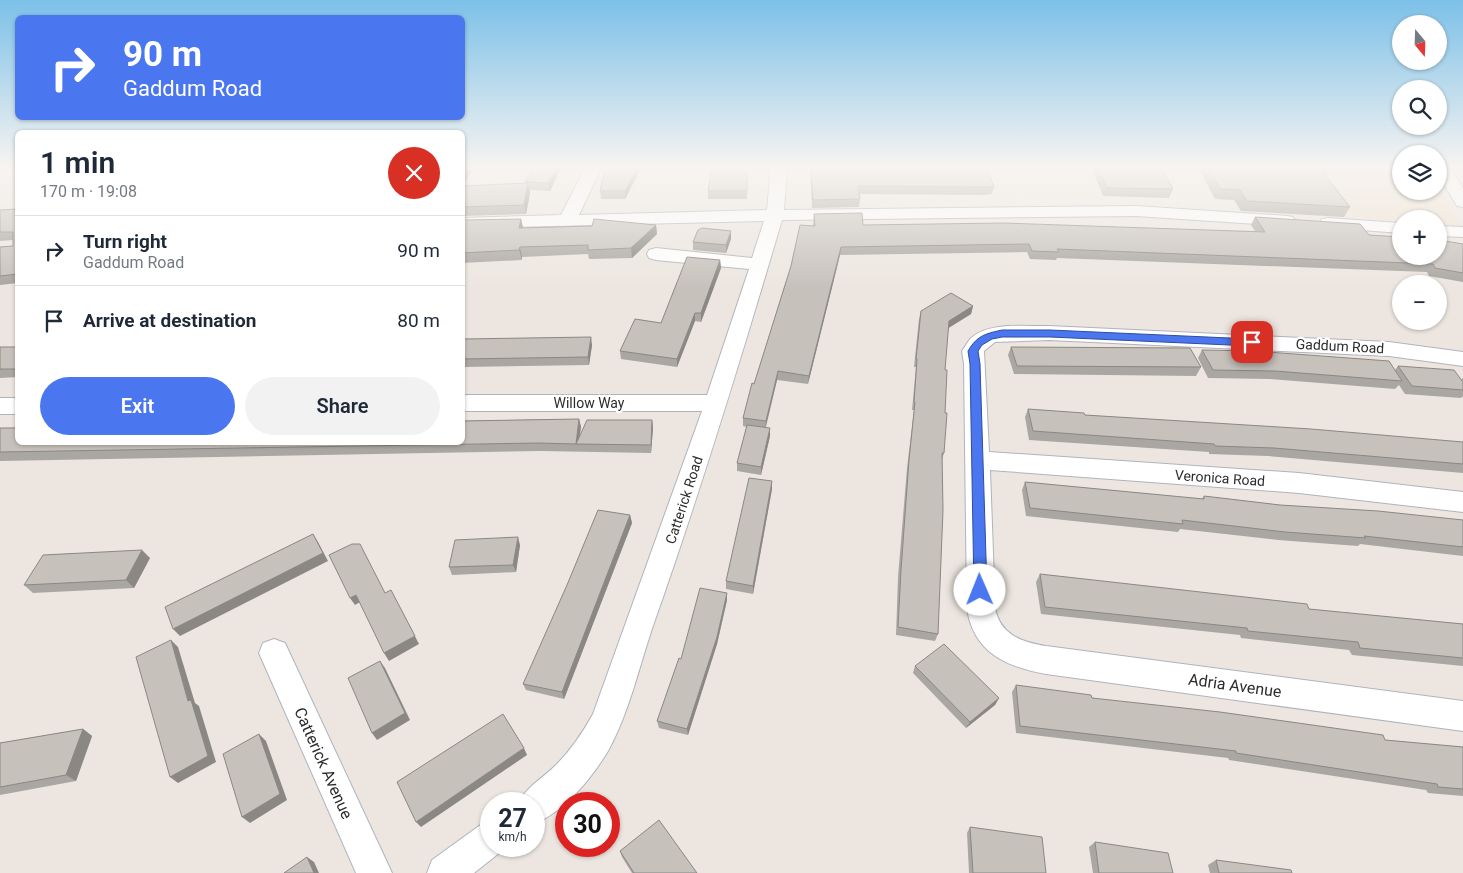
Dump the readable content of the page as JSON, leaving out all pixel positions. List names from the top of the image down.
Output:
{
  "streets": {
    "street": [
      "Gaddum Road",
      "Willow Way",
      "Veronica Road",
      "Catterick Road",
      "Adria Avenue",
      "Catterick Avenue"
    ]
  },
  "crossings": [
    ["Gaddum Road", "Adria Avenue"],
    ["Willow Way", "Catterick Road"],
    ["Veronica Road", "Adria Avenue"]
  ],
  "north": "bottom",
  "page": {
    "map_buttons": ["+", "−"],
    "turn": ["90 m", "Gaddum Road"],
    "heading": ["1 min", "170 m · 19:08"],
    "list": [
      {
        "name": "Turn right",
        "note": "Gaddum Road",
        "value": "90 m"
      },
      {
        "name": "Arrive at destination",
        "value": "80 m"
      }
    ],
    "buttons": ["Exit", "Share"],
    "speed": "27 km/h",
    "limit": "30"
  }
}
